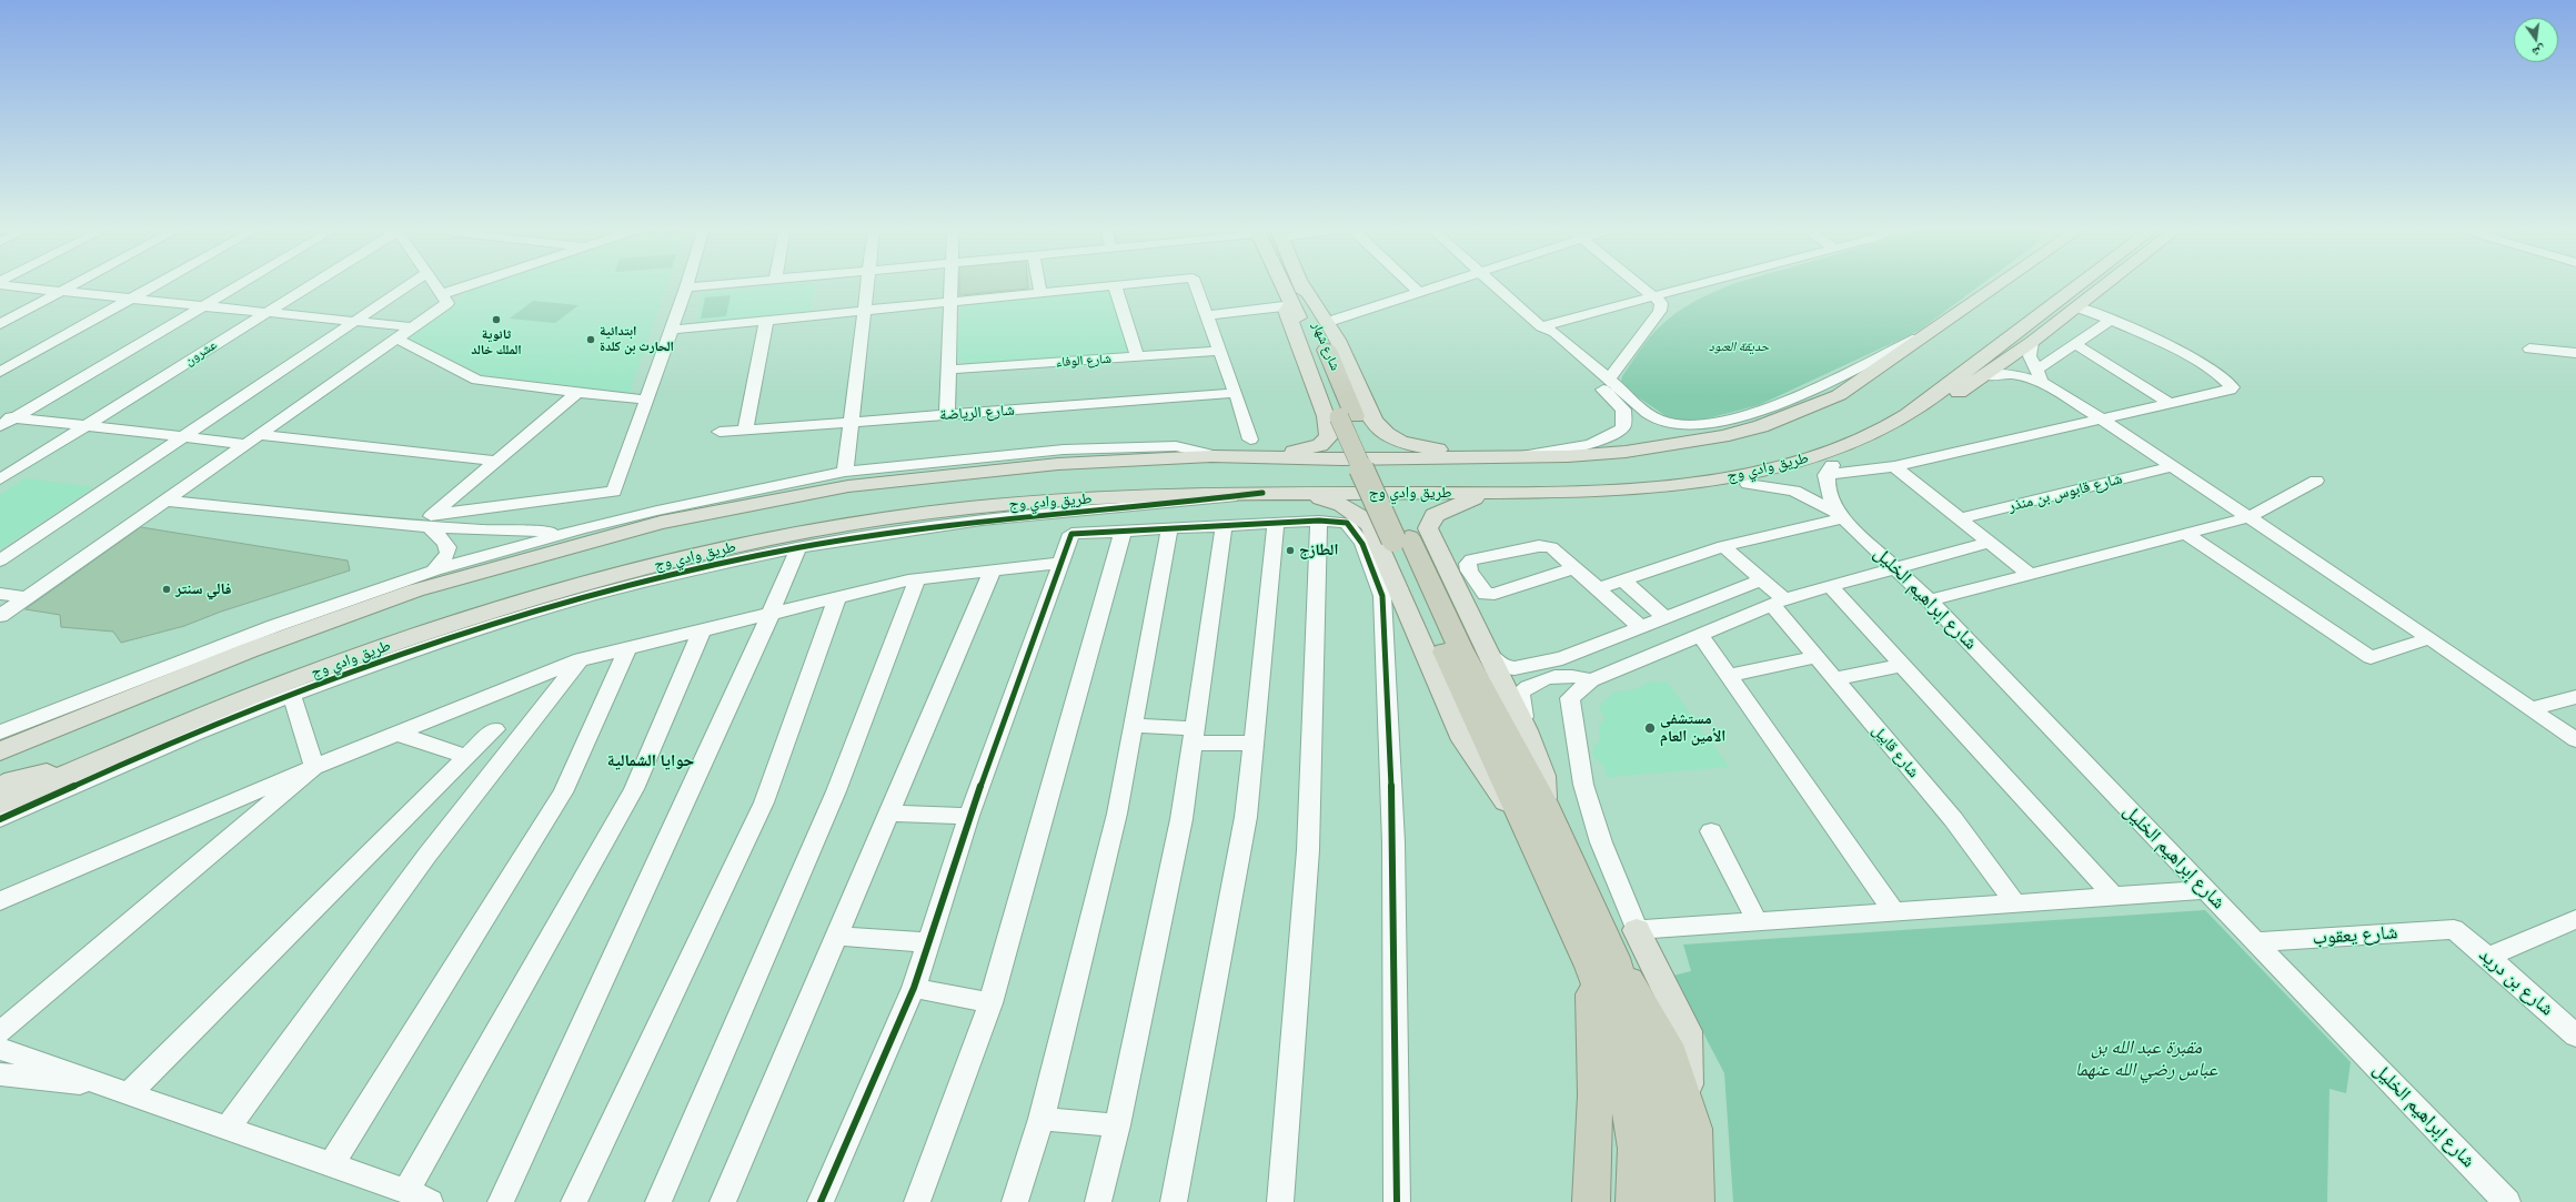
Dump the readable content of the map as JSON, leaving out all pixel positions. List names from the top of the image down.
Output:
{
  "streets": {
    "main road": ["شارع شهار", "طريق وادي وج"],
    "street": [
      "عشرون",
      "شارع الوفاء",
      "شارع الرياضة",
      "شارع قابوس بن منذر",
      "شارع إبراهيم الخليل",
      "شارع قابيل",
      "شارع يعقوب",
      "شارع بن دريد"
    ]
  },
  "crossings": [
    ["شارع إبراهيم الخليل", "شارع يعقوب"],
    ["شارع يعقوب", "شارع بن دريد"]
  ],
  "districts": ["حوايا الشمالية"],
  "parks": ["حديقة العنود", "مقبرة عبد الله بن عباس رضي الله عنهما"],
  "places": [
    "ثانوية الملك خالد",
    "ابتدائية الحارث بن كلدة",
    "الطازج",
    "فالي سنتر",
    "مستشفى الأمين العام"
  ],
  "north": "bottom"
}
